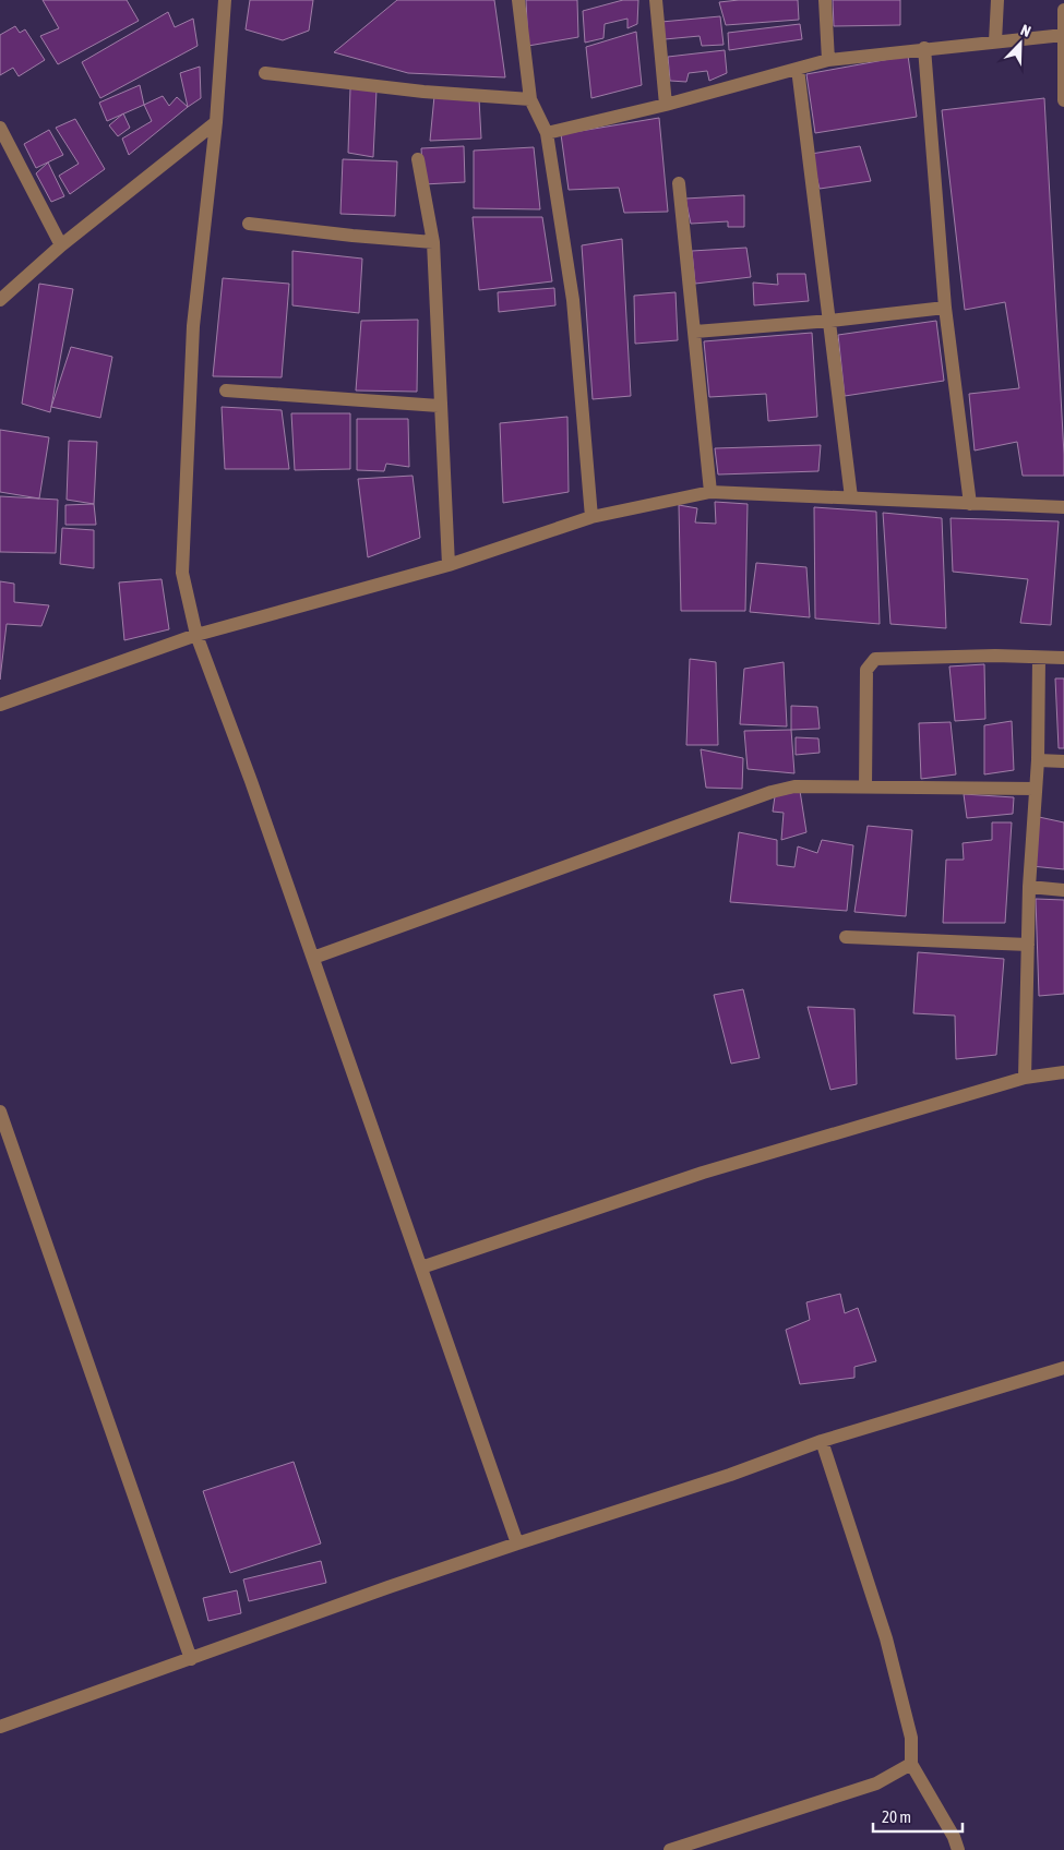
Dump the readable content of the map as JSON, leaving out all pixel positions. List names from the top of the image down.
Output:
{
  "scale_bar": "20 m",
  "north": "top right"
}
